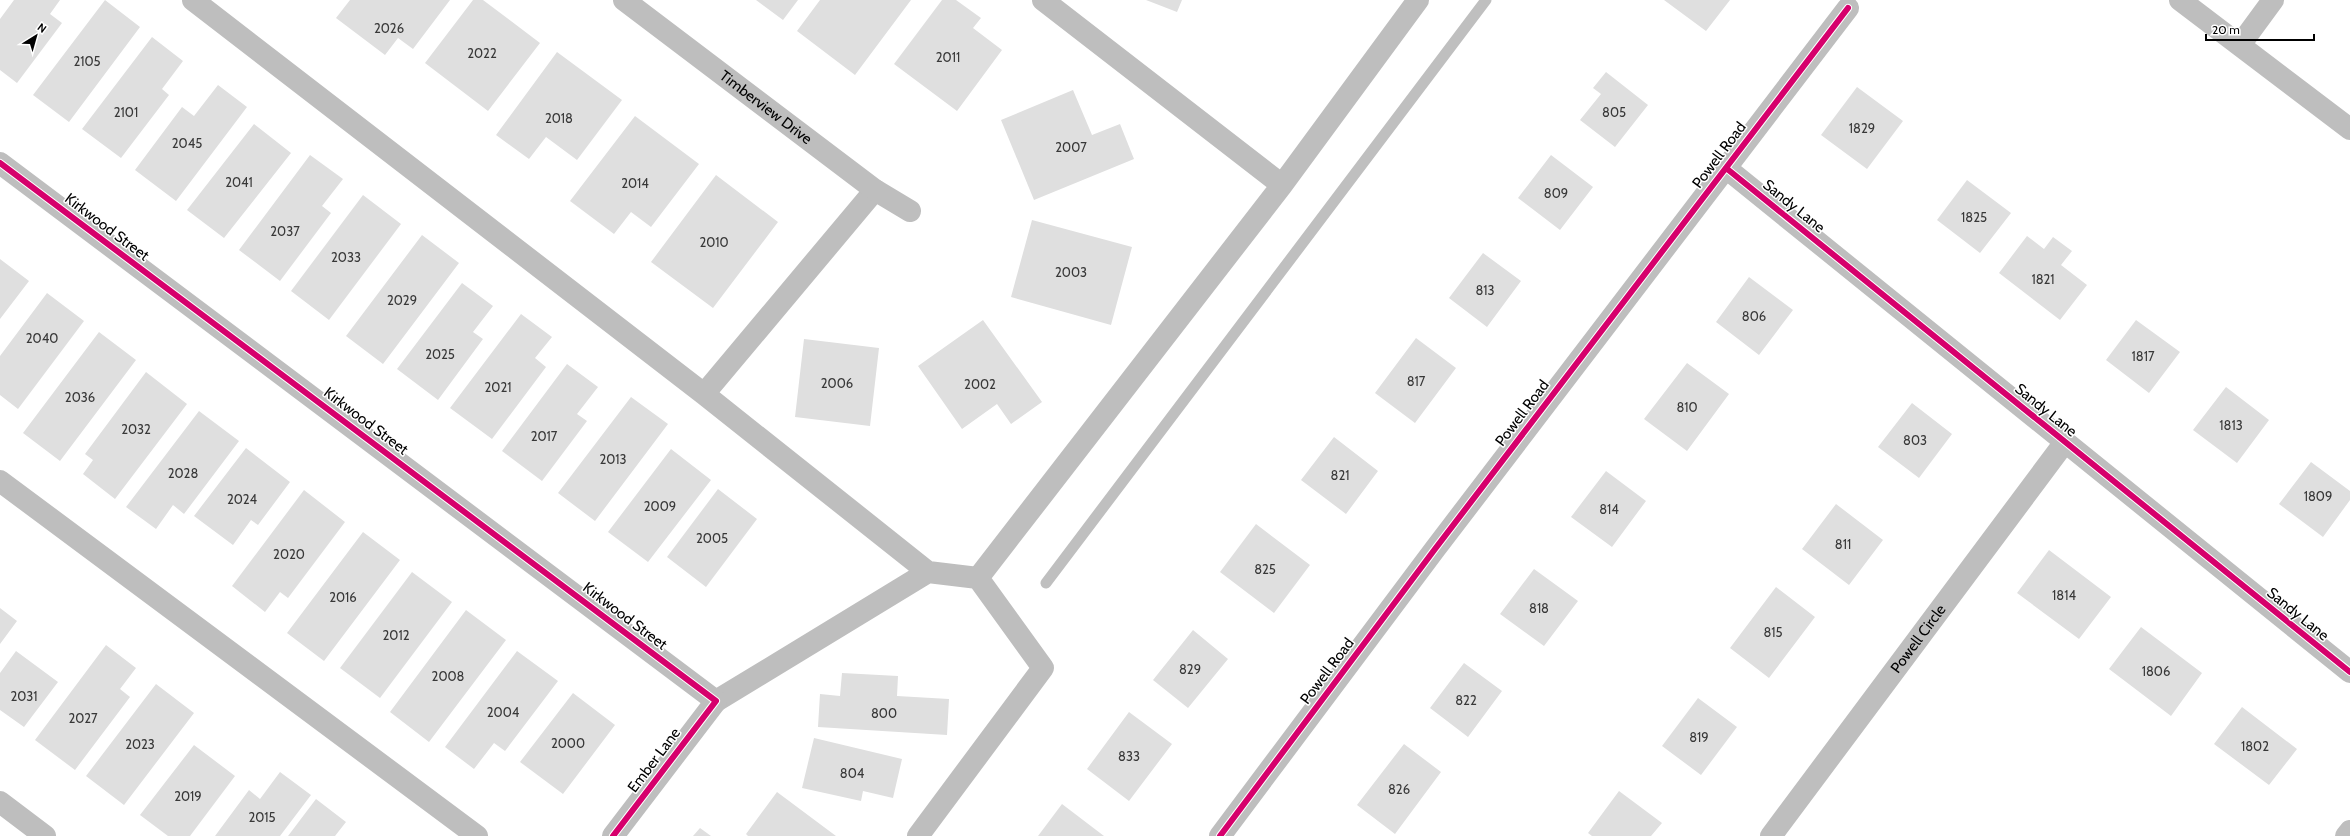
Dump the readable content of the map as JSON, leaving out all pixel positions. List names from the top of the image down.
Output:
{
  "streets": {
    "street": [
      "Timberview Drive",
      "Powell Road",
      "Sandy Lane",
      "Kirkwood Street",
      "Powell Circle",
      "Ember Lane"
    ]
  },
  "crossings": [
    ["Powell Road", "Sandy Lane"],
    ["Sandy Lane", "Powell Circle"],
    ["Kirkwood Street", "Ember Lane"]
  ],
  "house_numbers": [
    "2026",
    "2022",
    "2011",
    "2105",
    "2101",
    "805",
    "2018",
    "1829",
    "2045",
    "2007",
    "2041",
    "2014",
    "809",
    "1825",
    "2037",
    "2010",
    "2033",
    "2003",
    "1821",
    "813",
    "2029",
    "806",
    "2040",
    "2025",
    "1817",
    "817",
    "2006",
    "2002",
    "2021",
    "2036",
    "810",
    "1813",
    "2032",
    "2017",
    "803",
    "2013",
    "2028",
    "821",
    "1809",
    "2024",
    "2009",
    "814",
    "2005",
    "811",
    "2020",
    "825",
    "1814",
    "2016",
    "818",
    "815",
    "2012",
    "829",
    "1806",
    "2008",
    "2031",
    "822",
    "2004",
    "800",
    "2027",
    "819",
    "2000",
    "2023",
    "1802",
    "833",
    "804",
    "826",
    "2019",
    "2015"
  ],
  "scale_bar": "20 m",
  "north": "top right"
}
